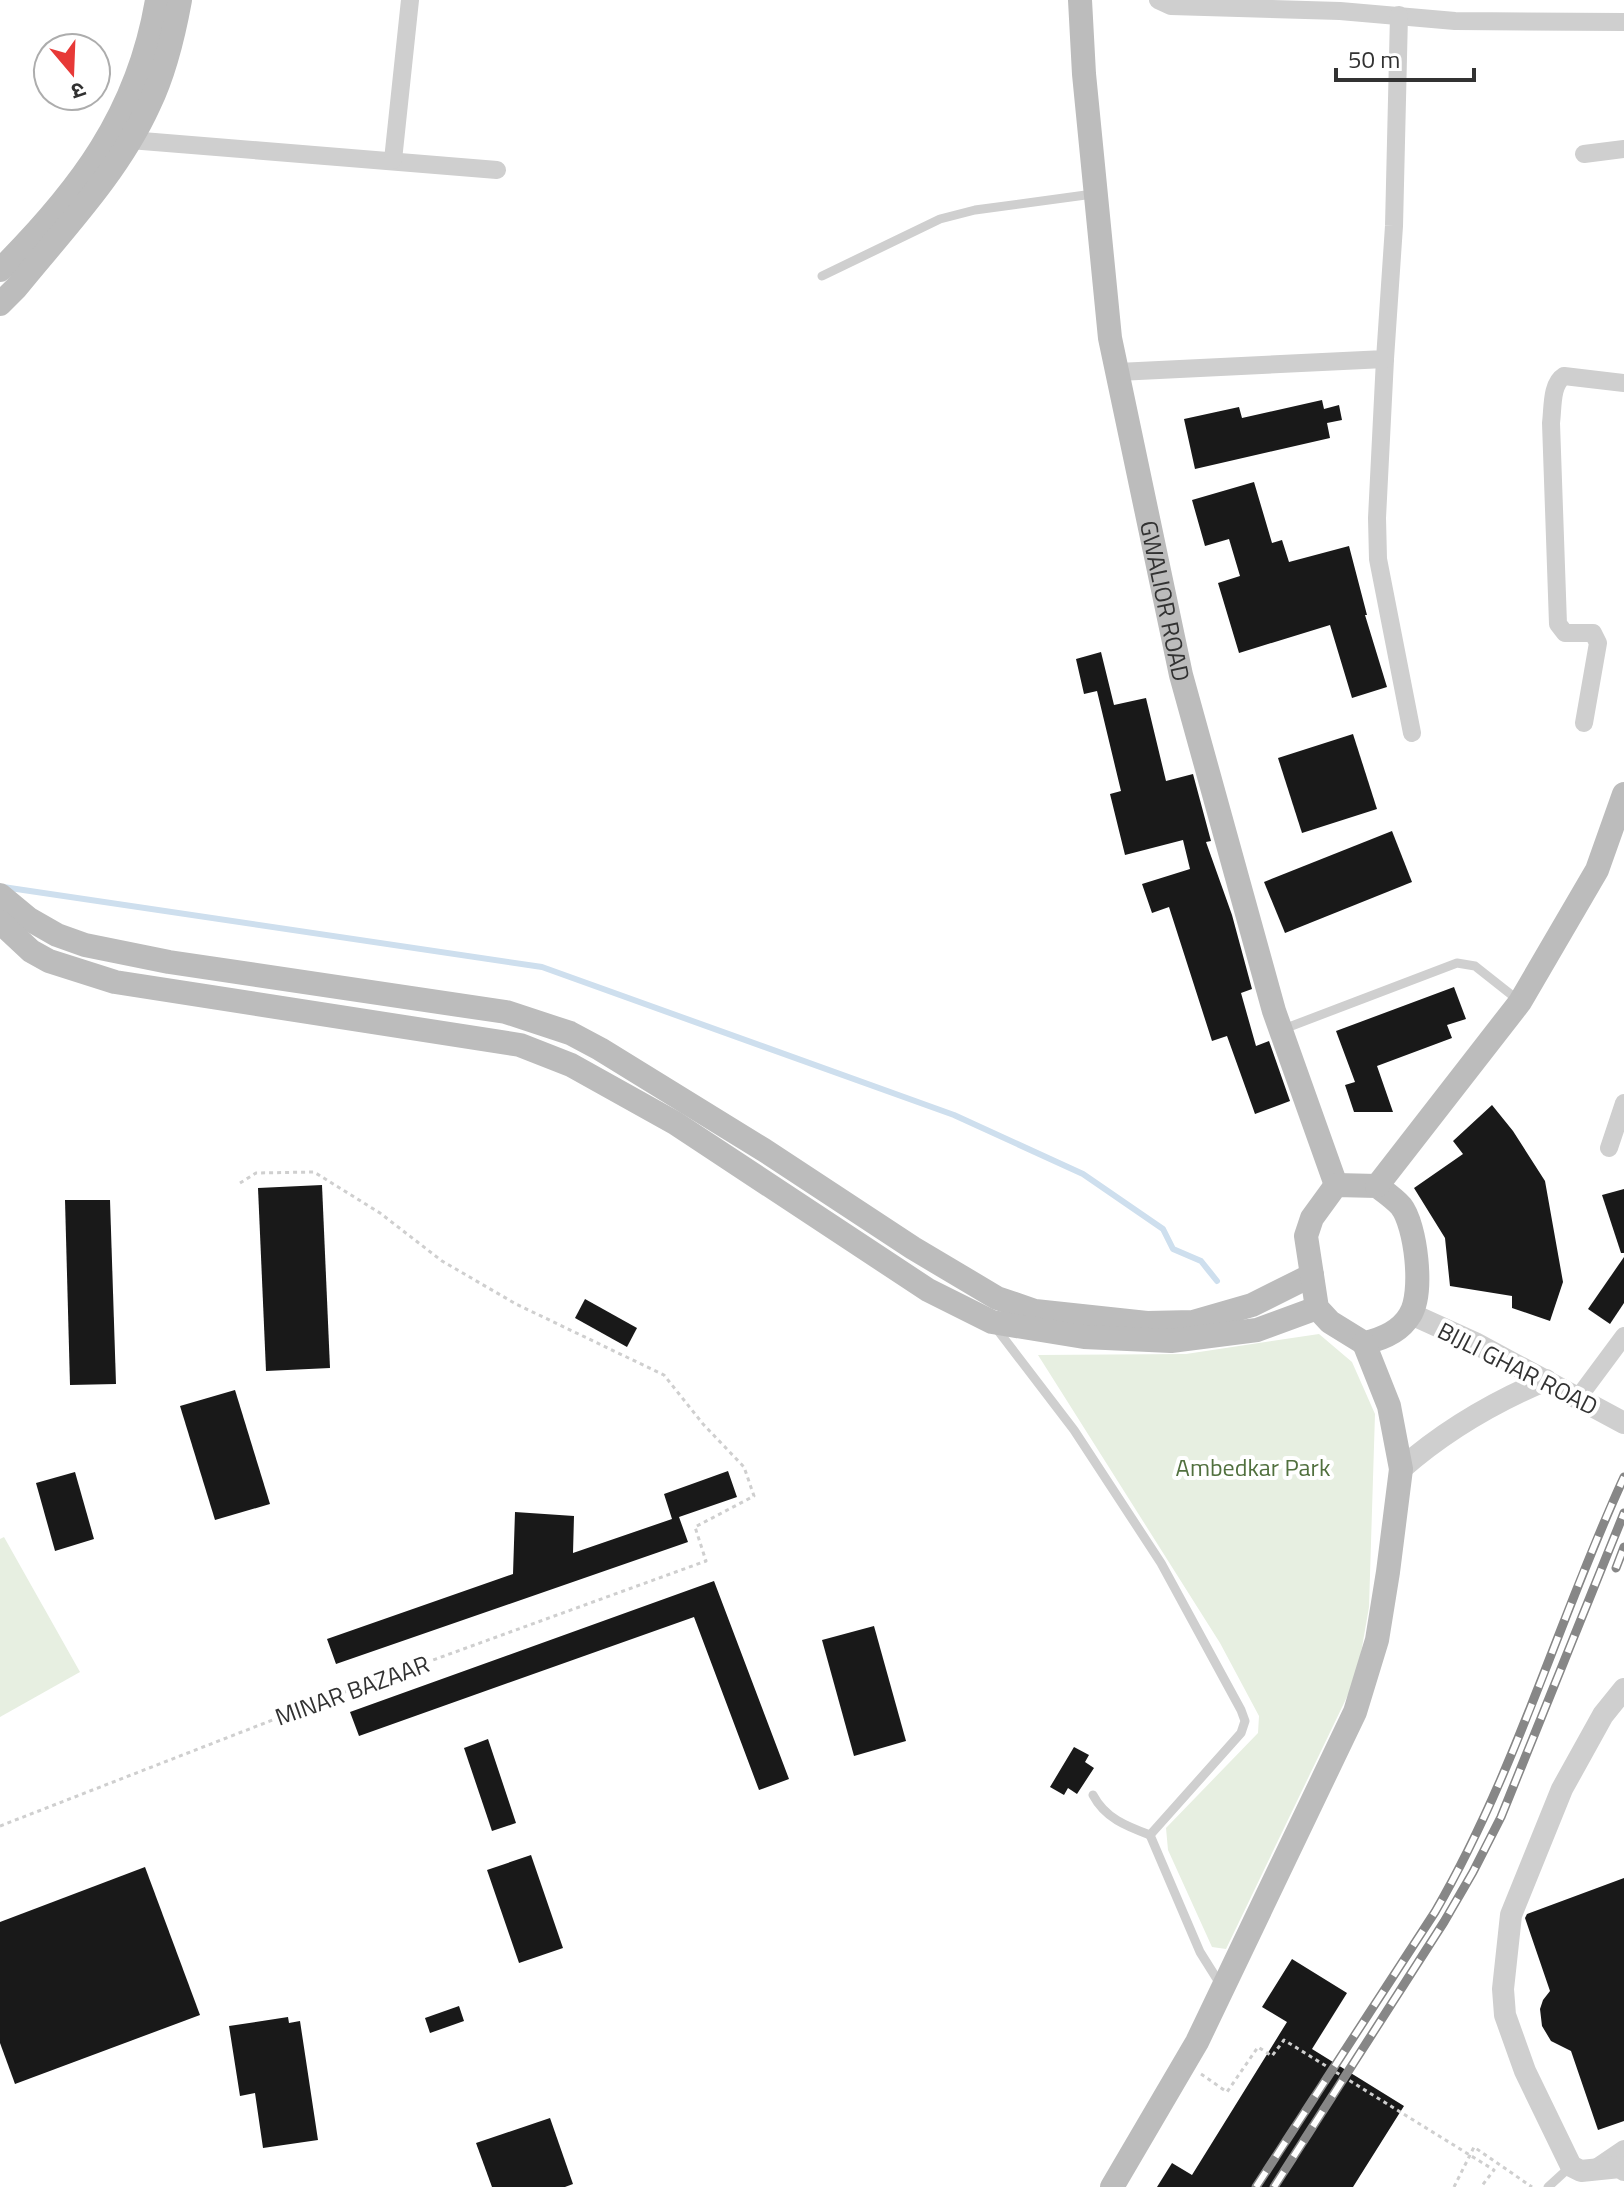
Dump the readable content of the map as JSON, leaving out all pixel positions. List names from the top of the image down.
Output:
{
  "streets": {
    "main road": ["GWALIOR ROAD"],
    "street": ["BIJLI GHAR ROAD"],
    "path": ["MINAR BAZAAR"]
  },
  "crossings": [
    ["GWALIOR ROAD", "BIJLI GHAR ROAD"]
  ],
  "parks": ["Ambedkar Park"],
  "scale_bar": "50 m",
  "north": "bottom"
}
